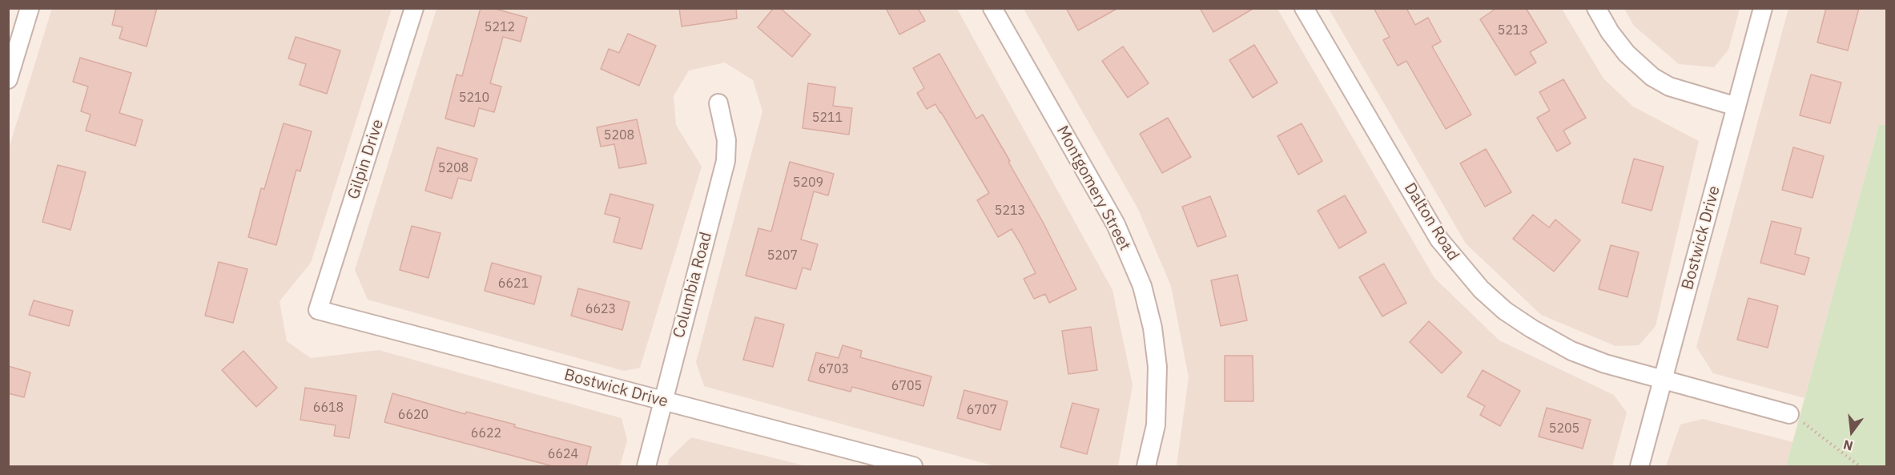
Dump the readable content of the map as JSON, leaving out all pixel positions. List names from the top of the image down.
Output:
{
  "streets": {
    "street": [
      "Gilpin Drive",
      "Montgomery Street",
      "Dalton Road",
      "Bostwick Drive",
      "Columbia Road"
    ]
  },
  "crossings": [
    ["Gilpin Drive", "Bostwick Drive"],
    ["Dalton Road", "Bostwick Drive"],
    ["Bostwick Drive", "Columbia Road"]
  ],
  "house_numbers": [
    "5212",
    "5213",
    "5210",
    "5211",
    "5208",
    "5208",
    "5209",
    "5213",
    "5207",
    "6621",
    "6623",
    "6703",
    "6705",
    "6618",
    "6707",
    "6620",
    "5205",
    "6622",
    "6624"
  ],
  "north": "bottom"
}
